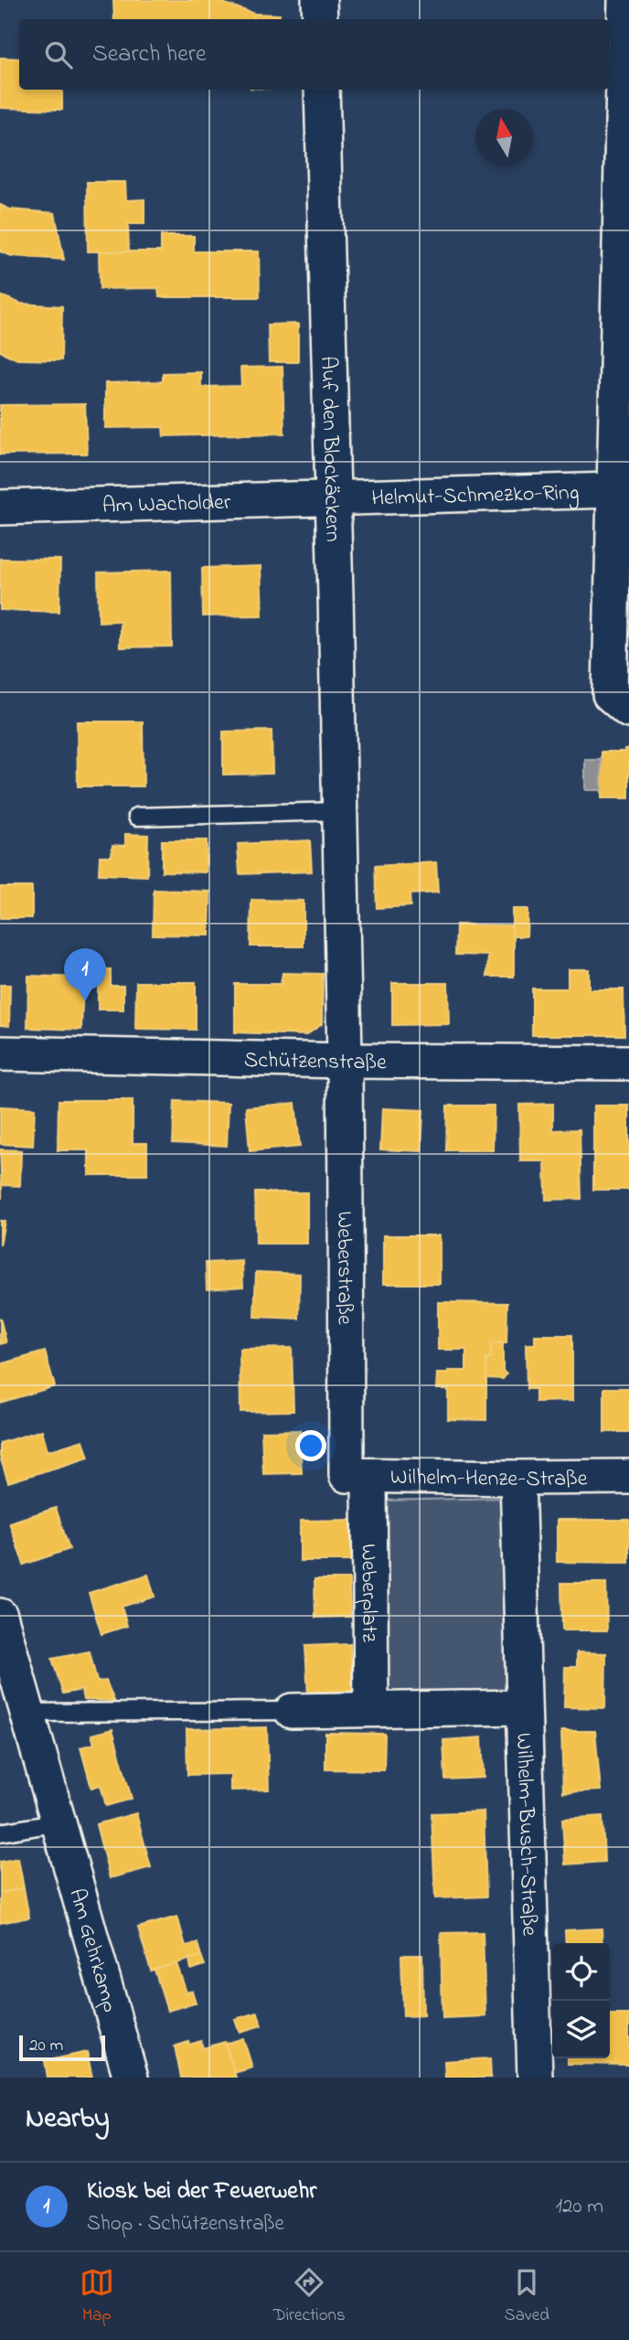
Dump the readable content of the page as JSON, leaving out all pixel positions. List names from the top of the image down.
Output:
{
  "streets": {
    "street": [
      "Auf den Blockäckern",
      "Helmut-Schmezko-Ring",
      "Am Wacholder",
      "Schützenstraße",
      "Weberstraße",
      "Wilhelm-Henze-Straße",
      "Weberplatz",
      "Wilhelm-Busch-Straße",
      "Am Gehrkamp"
    ]
  },
  "crossings": [
    ["Auf den Blockäckern", "Helmut-Schmezko-Ring"],
    ["Auf den Blockäckern", "Am Wacholder"],
    ["Auf den Blockäckern", "Schützenstraße"],
    ["Auf den Blockäckern", "Weberstraße"],
    ["Helmut-Schmezko-Ring", "Am Wacholder"],
    ["Schützenstraße", "Weberstraße"],
    ["Weberstraße", "Wilhelm-Henze-Straße"],
    ["Weberstraße", "Weberplatz"],
    ["Wilhelm-Henze-Straße", "Weberplatz"],
    ["Wilhelm-Henze-Straße", "Wilhelm-Busch-Straße"],
    ["Weberplatz", "Wilhelm-Busch-Straße"]
  ],
  "scale_bar": "20 m",
  "north": "top",
  "page": {
    "search": "Search here",
    "pins": "1",
    "scale": "20 m",
    "heading": "Nearby",
    "list": [
      {
        "mark": "1",
        "name": "Kiosk bei der Feuerwehr",
        "note": "Shop · Schützenstraße",
        "value": "120 m"
      }
    ],
    "nav": ["Map", "Directions", "Saved"]
  }
}
